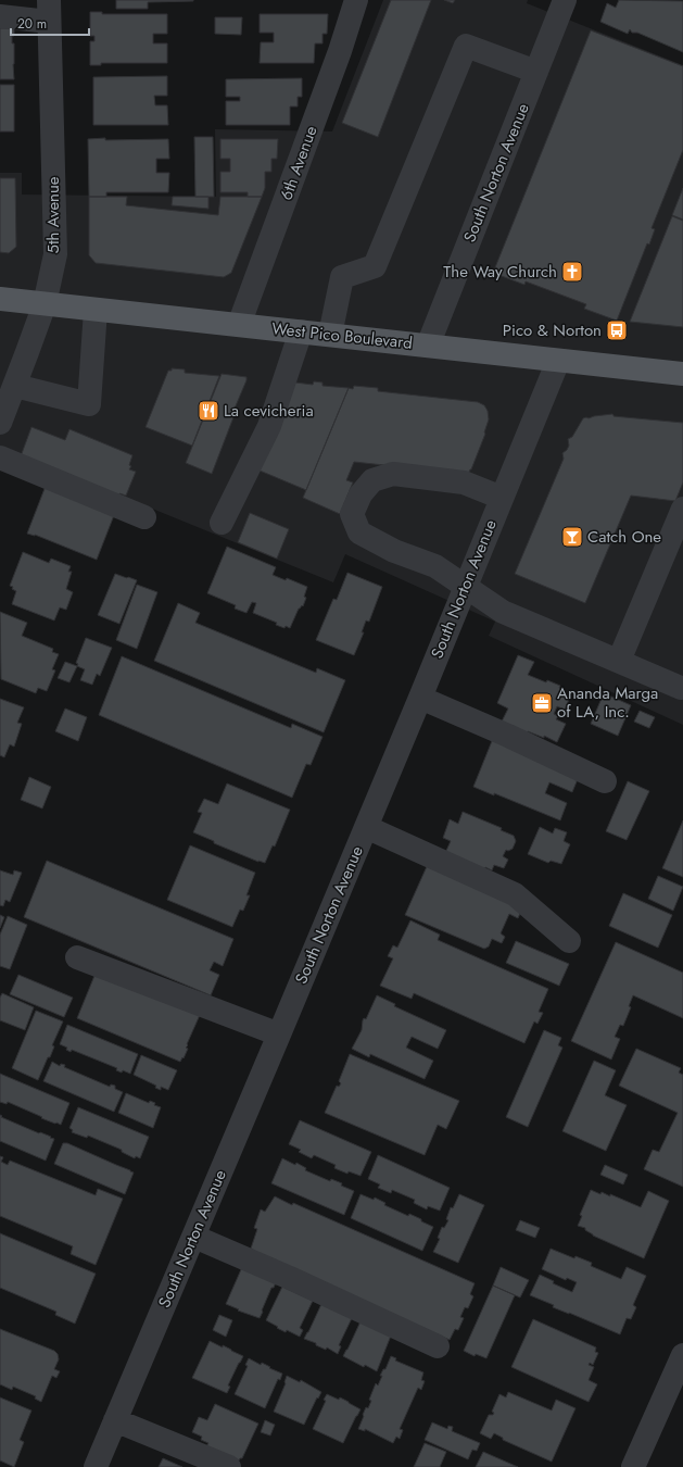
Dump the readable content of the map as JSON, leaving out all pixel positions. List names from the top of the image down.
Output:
{
  "streets": {
    "main road": ["West Pico Boulevard"],
    "street": ["6th Avenue", "South Norton Avenue", "5th Avenue"]
  },
  "crossings": [
    ["6th Avenue", "West Pico Boulevard"],
    ["South Norton Avenue", "West Pico Boulevard"],
    ["5th Avenue", "West Pico Boulevard"]
  ],
  "places": {
    "church": ["The Way Church"],
    "bus stop": ["Pico & Norton"],
    "restaurant": ["La cevicheria"],
    "bar": ["Catch One"],
    "office": ["Ananda Marga of LA, Inc."]
  },
  "scale_bar": "20 m"
}
